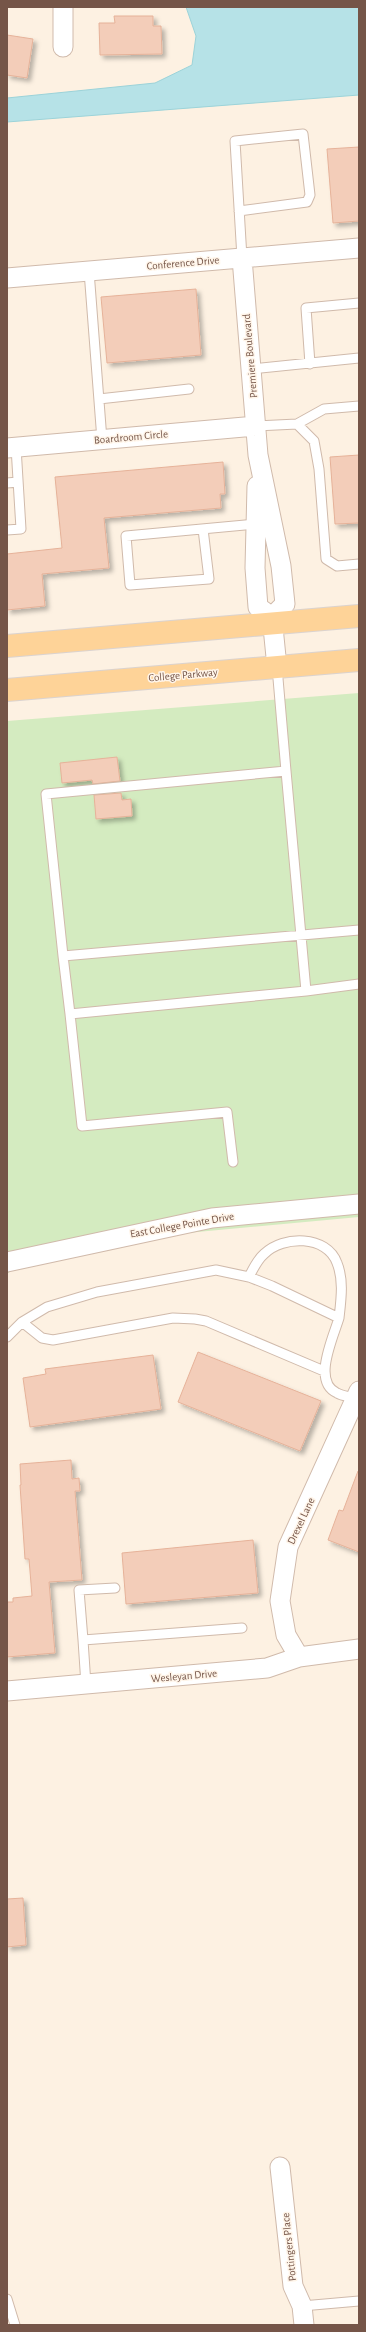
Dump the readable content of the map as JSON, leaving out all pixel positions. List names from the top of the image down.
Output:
{
  "streets": {
    "main road": ["College Parkway"],
    "street": [
      "Conference Drive",
      "Premiere Boulevard",
      "Boardroom Circle",
      "East College Pointe Drive",
      "Drexel Lane",
      "Wesleyan Drive",
      "Pottingers Place"
    ]
  },
  "crossings": [
    ["Conference Drive", "Premiere Boulevard"],
    ["Premiere Boulevard", "Boardroom Circle"],
    ["Drexel Lane", "Wesleyan Drive"]
  ]
}
